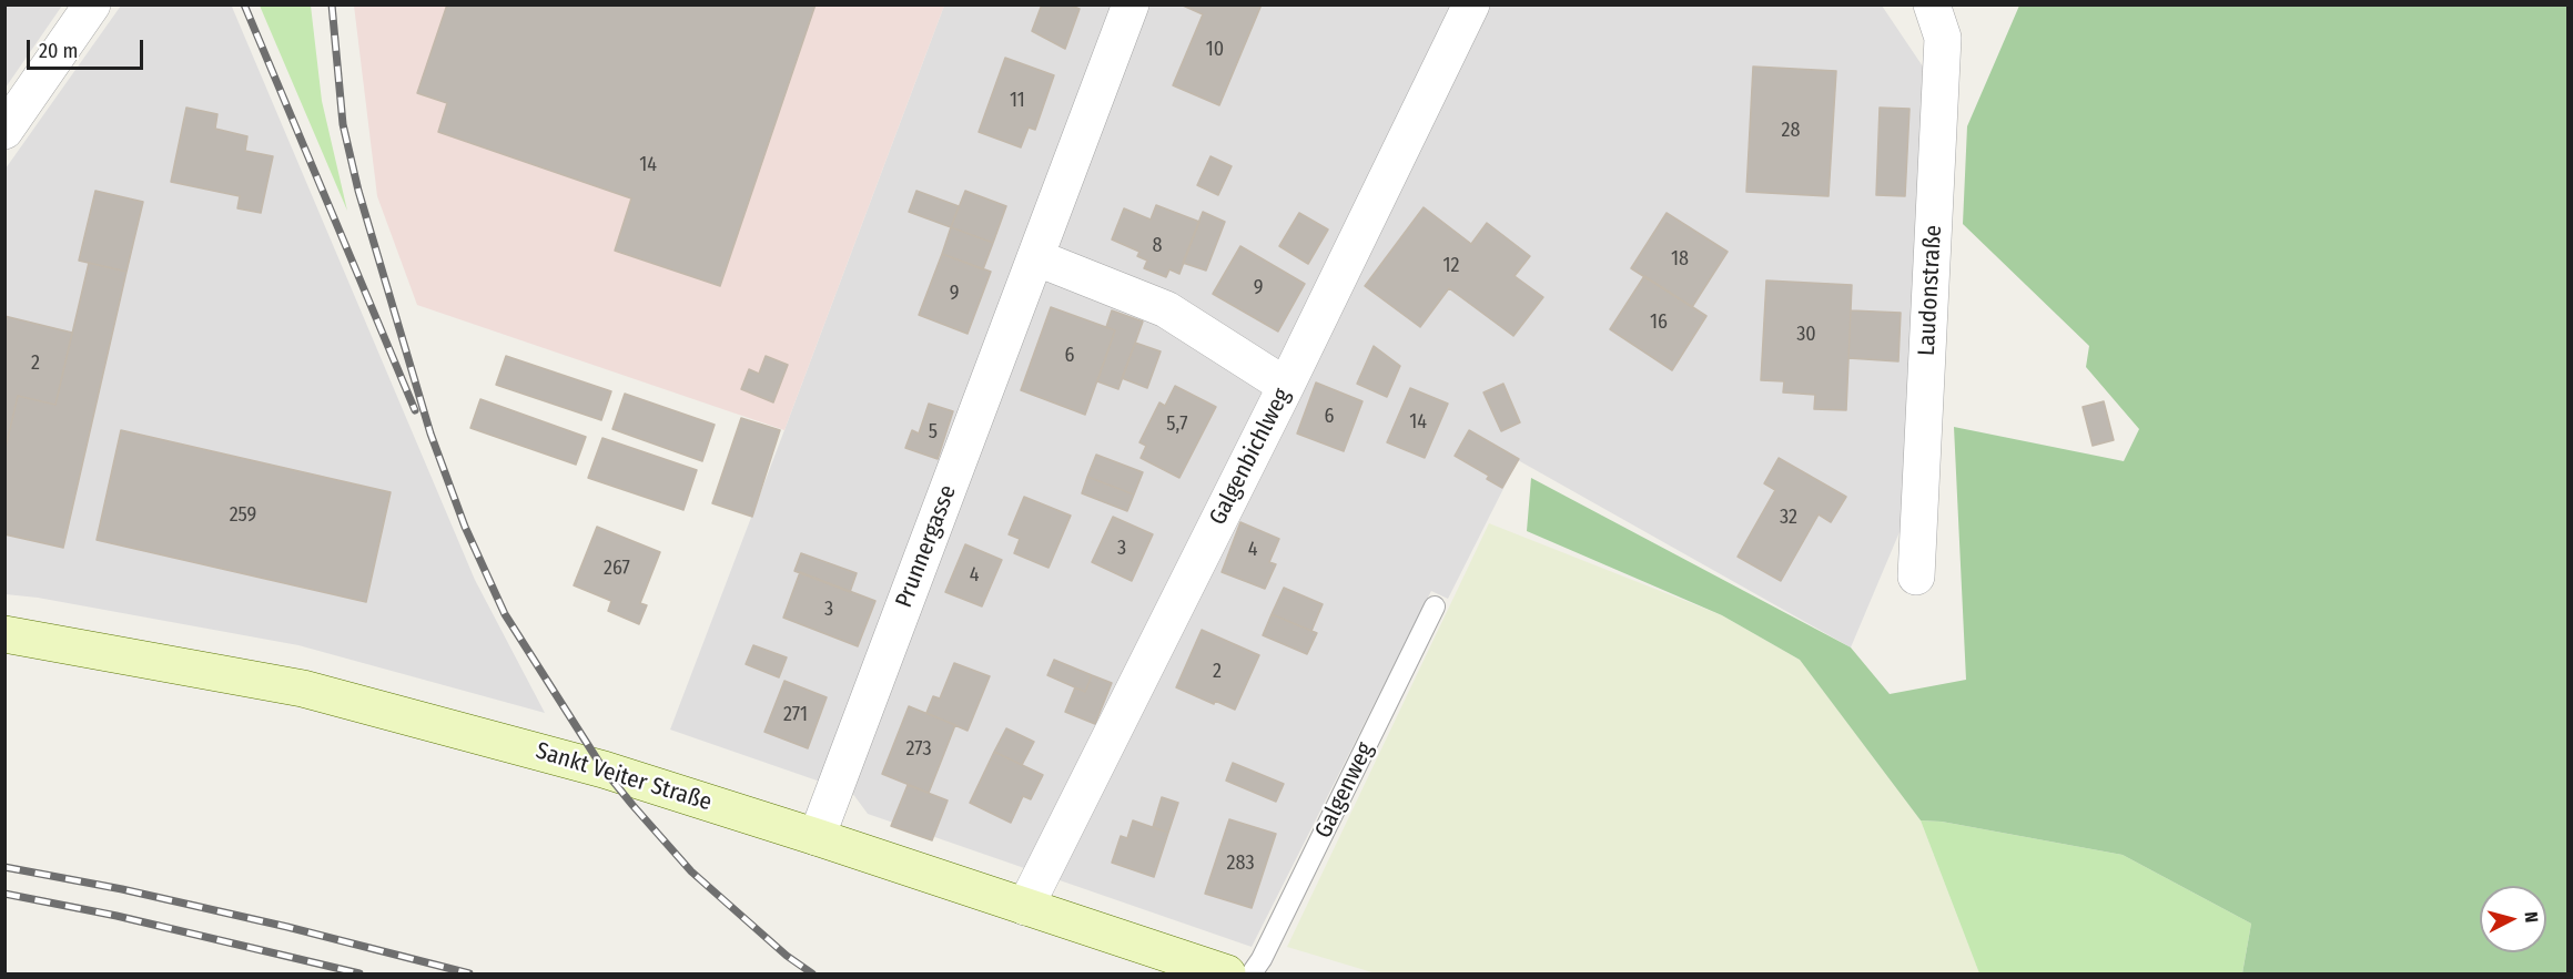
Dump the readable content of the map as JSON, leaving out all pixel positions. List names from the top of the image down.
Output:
{
  "streets": {
    "main road": ["Sankt Veiter Straße"],
    "street": ["Laudonstraße", "Galgenbichlweg", "Prunnergasse"],
    "lane": ["Galgenweg"]
  },
  "crossings": [
    ["Galgenbichlweg", "Sankt Veiter Straße"],
    ["Prunnergasse", "Sankt Veiter Straße"]
  ],
  "house_numbers": [
    "10",
    "11",
    "28",
    "14",
    "8",
    "18",
    "12",
    "9",
    "9",
    "16",
    "30",
    "6",
    "2",
    "6",
    "14",
    "5,7",
    "5",
    "259",
    "32",
    "3",
    "4",
    "267",
    "4",
    "3",
    "2",
    "271",
    "273",
    "283"
  ],
  "scale_bar": "20 m",
  "north": "right"
}
